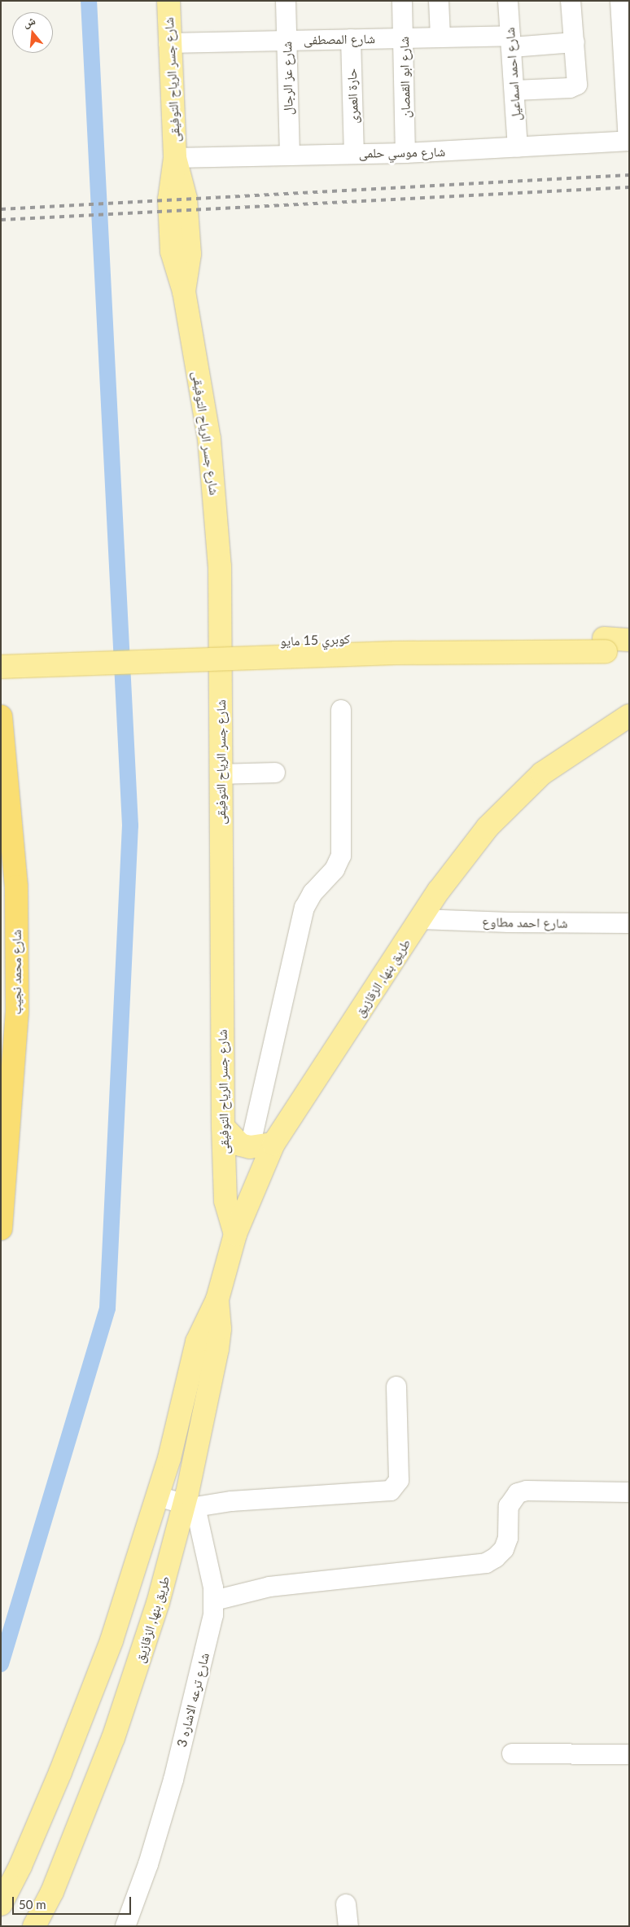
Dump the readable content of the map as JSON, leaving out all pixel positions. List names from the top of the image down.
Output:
{
  "streets": {
    "highway": ["شارع محمد نجيب"],
    "main road": ["شارع جسر الرياح التوفيقى", "كوبري 15 مايو", "طريق بنها, الزقازيق"],
    "street": [
      "شارع المصطفى",
      "شارع احمد اسماعيل",
      "شارع ابو القمصان",
      "شارع عز الرجال",
      "حارة العمرى",
      "شارع موسي حلمى",
      "شارع احمد مطاوع",
      "شارع ترعه الاشاره 3"
    ]
  },
  "crossings": [
    ["شارع المصطفى", "شارع احمد اسماعيل"],
    ["شارع المصطفى", "شارع ابو القمصان"],
    ["شارع المصطفى", "شارع عز الرجال"],
    ["شارع المصطفى", "شارع جسر الرياح التوفيقى"],
    ["شارع المصطفى", "حارة العمرى"],
    ["شارع احمد اسماعيل", "شارع موسي حلمى"],
    ["شارع ابو القمصان", "شارع موسي حلمى"],
    ["شارع عز الرجال", "شارع موسي حلمى"],
    ["شارع جسر الرياح التوفيقى", "شارع موسي حلمى"],
    ["شارع جسر الرياح التوفيقى", "طريق بنها, الزقازيق"],
    ["حارة العمرى", "شارع موسي حلمى"],
    ["شارع احمد مطاوع", "طريق بنها, الزقازيق"],
    ["طريق بنها, الزقازيق", "شارع ترعه الاشاره 3"]
  ],
  "scale_bar": "50 m",
  "north": "top"
}
